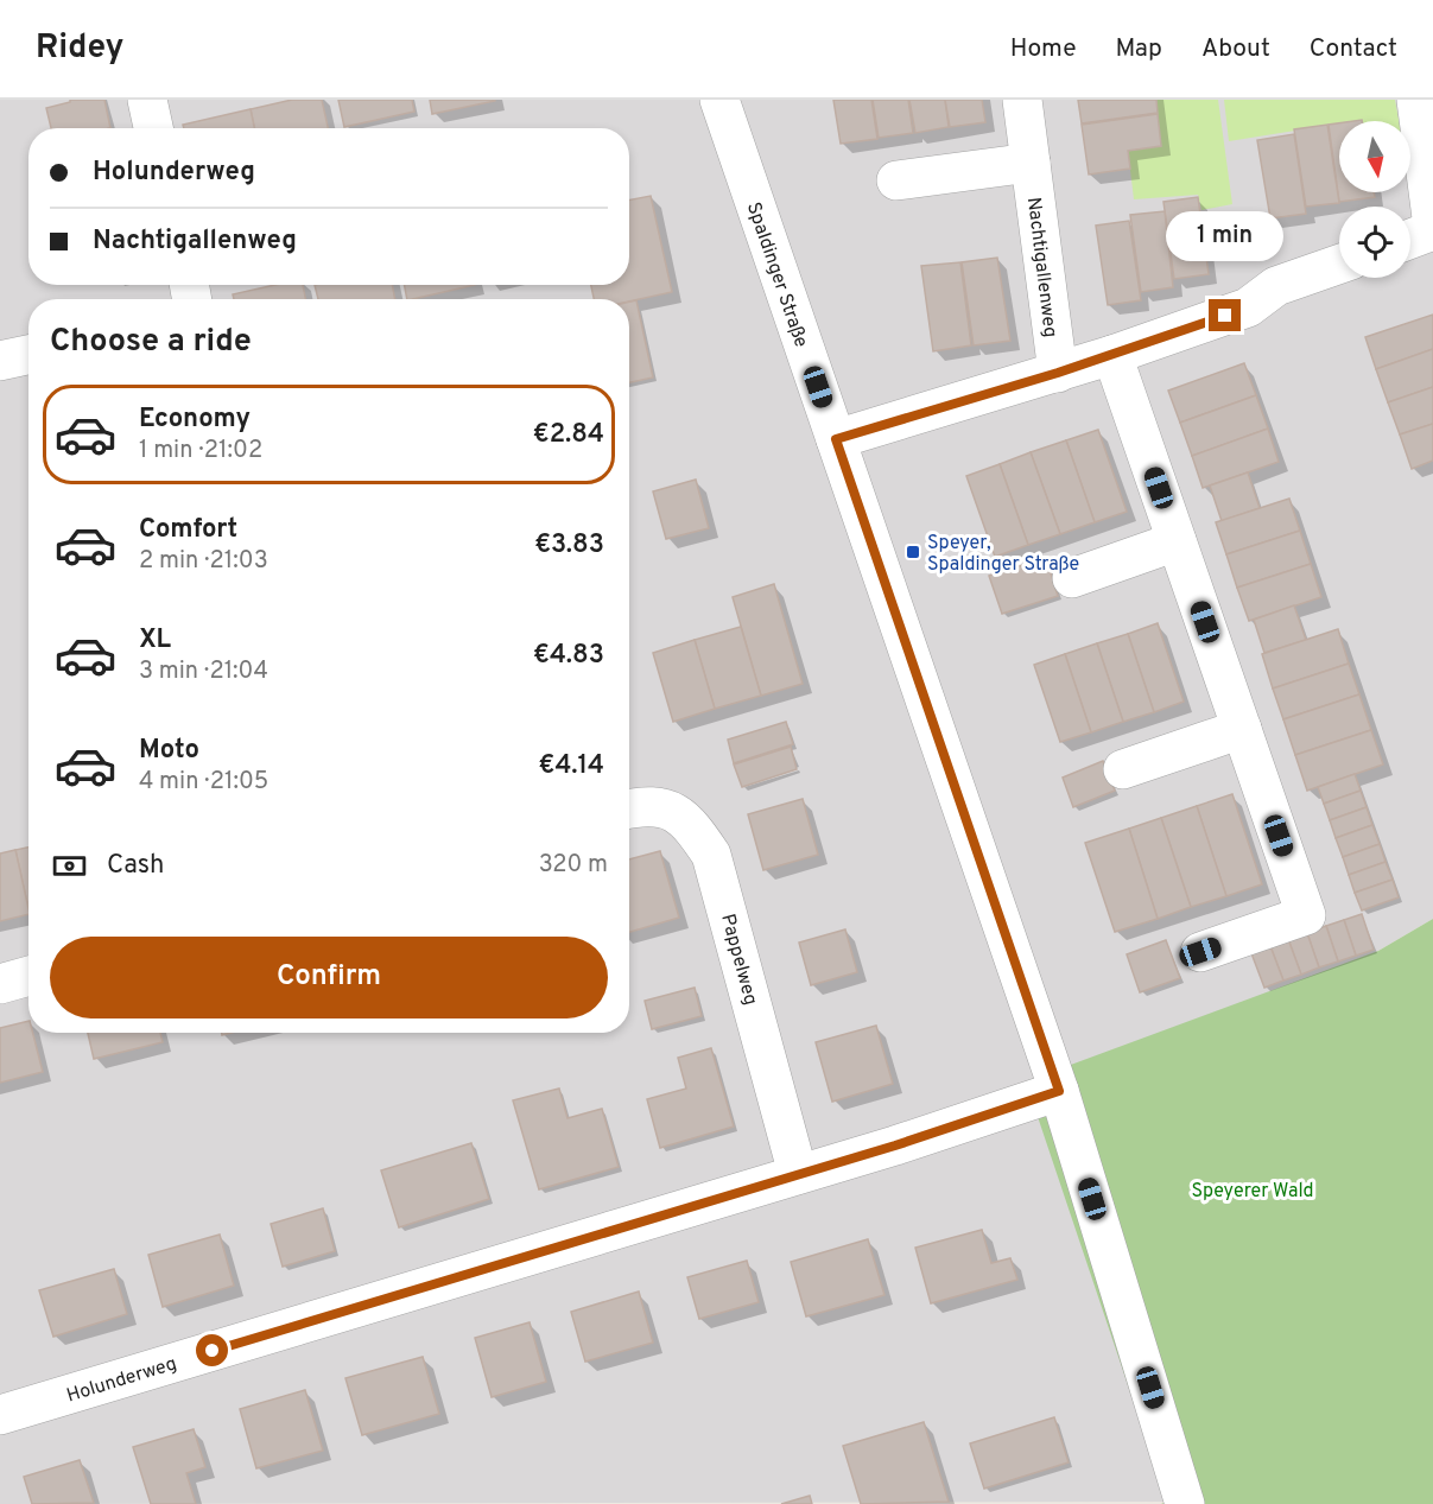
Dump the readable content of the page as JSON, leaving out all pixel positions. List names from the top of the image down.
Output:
{
  "streets": {
    "street": [
      "Nachtigallenweg",
      "Spaldinger Straße",
      "Pappelweg",
      "Holunderweg"
    ]
  },
  "crossings": [
    ["Spaldinger Straße", "Holunderweg"],
    ["Pappelweg", "Holunderweg"]
  ],
  "parks": ["Speyerer Wald"],
  "places": {
    "transit": ["Speyer, Spaldinger Straße"]
  },
  "north": "bottom",
  "page": {
    "header": "Ridey",
    "nav": [
      "Home",
      "Map",
      "About",
      "Contact"
    ],
    "banner": ["Holunderweg", "Nachtigallenweg"],
    "bubble": "1 min",
    "heading": "Choose a ride",
    "list": [
      {
        "name": "Economy",
        "note": "1 min · 21:02",
        "value": "€2.84"
      },
      {
        "name": "Comfort",
        "note": "2 min · 21:03",
        "value": "€3.83"
      },
      {
        "name": "XL",
        "note": "3 min · 21:04",
        "value": "€4.83"
      },
      {
        "name": "Moto",
        "note": "4 min · 21:05",
        "value": "€4.14"
      }
    ],
    "pay": ["Cash", "320 m"],
    "buttons": "Confirm"
  }
}
